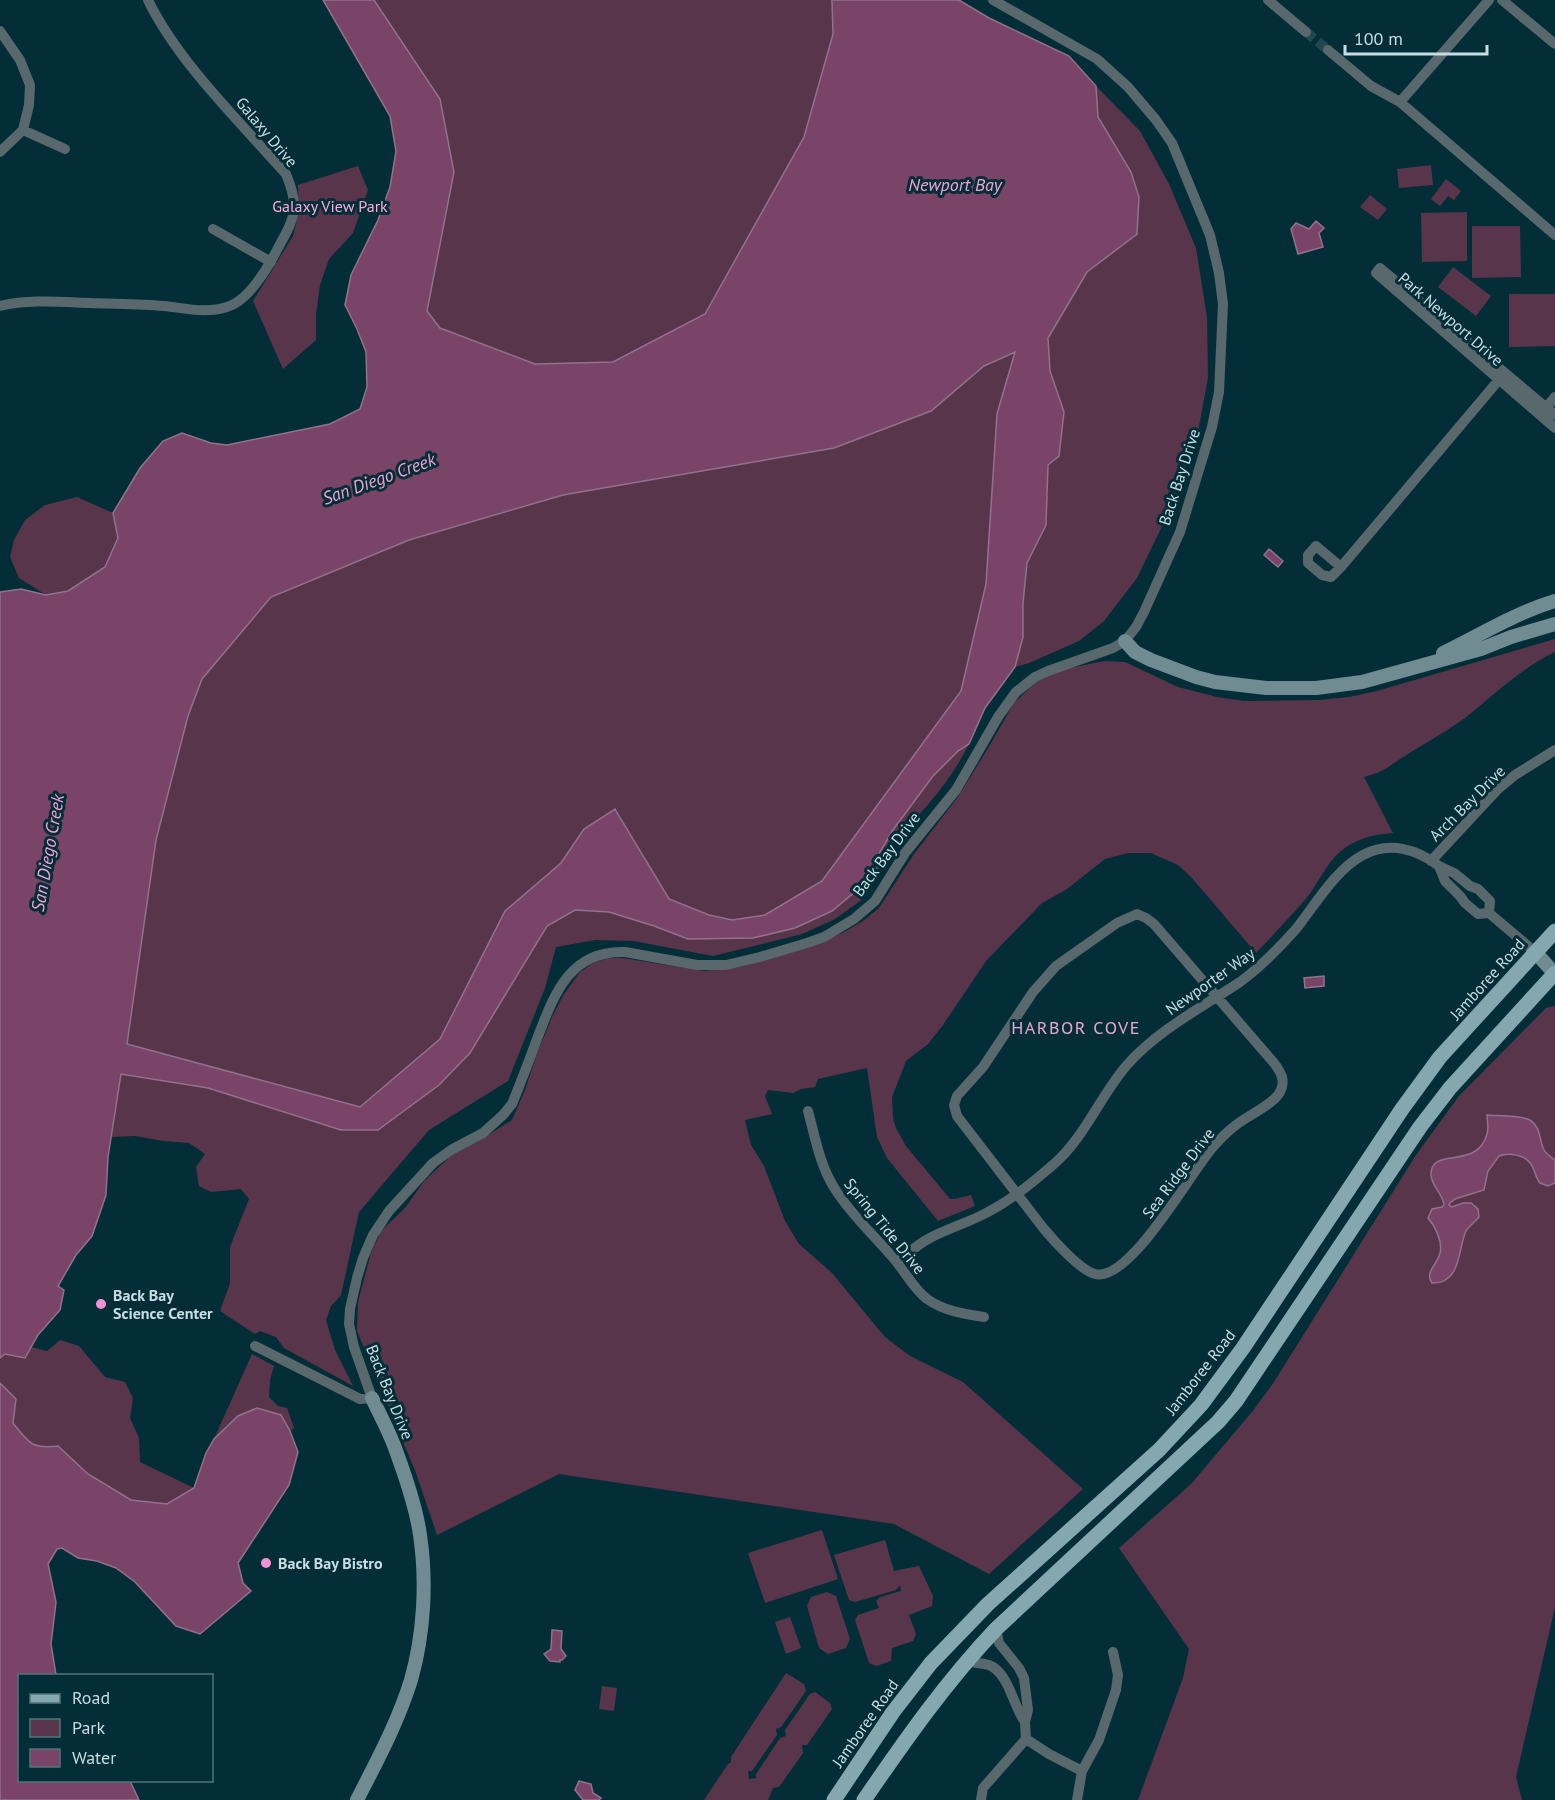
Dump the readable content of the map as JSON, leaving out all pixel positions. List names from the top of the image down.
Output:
{
  "streets": {
    "main road": ["Jamboree Road"],
    "street": [
      "Galaxy Drive",
      "Park Newport Drive",
      "Back Bay Drive",
      "Arch Bay Drive",
      "Newporter Way",
      "Sea Ridge Drive",
      "Spring Tide Drive"
    ]
  },
  "crossings": [
    ["Arch Bay Drive", "Newporter Way"],
    ["Jamboree Road", "Newporter Way"],
    ["Newporter Way", "Sea Ridge Drive"],
    ["Newporter Way", "Spring Tide Drive"]
  ],
  "districts": ["HARBOR COVE"],
  "water": ["Newport Bay", "San Diego Creek"],
  "parks": ["Galaxy View Park"],
  "places": ["Back Bay Science Center", "Back Bay Bistro"],
  "legend": ["Road", "Park", "Water"],
  "scale_bar": "100 m"
}
